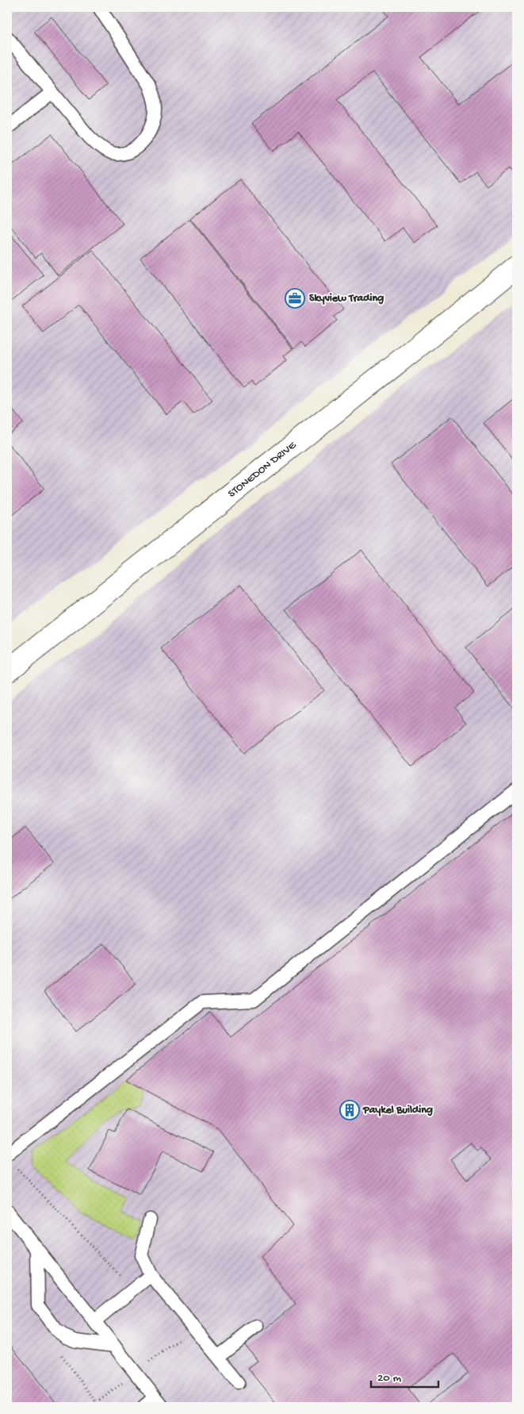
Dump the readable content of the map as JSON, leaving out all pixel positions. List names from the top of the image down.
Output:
{
  "streets": {
    "street": ["STONEDON DRIVE"]
  },
  "places": {
    "office": ["Skyview Trading"],
    "building": ["Paykel Building"]
  },
  "scale_bar": "20 m"
}
